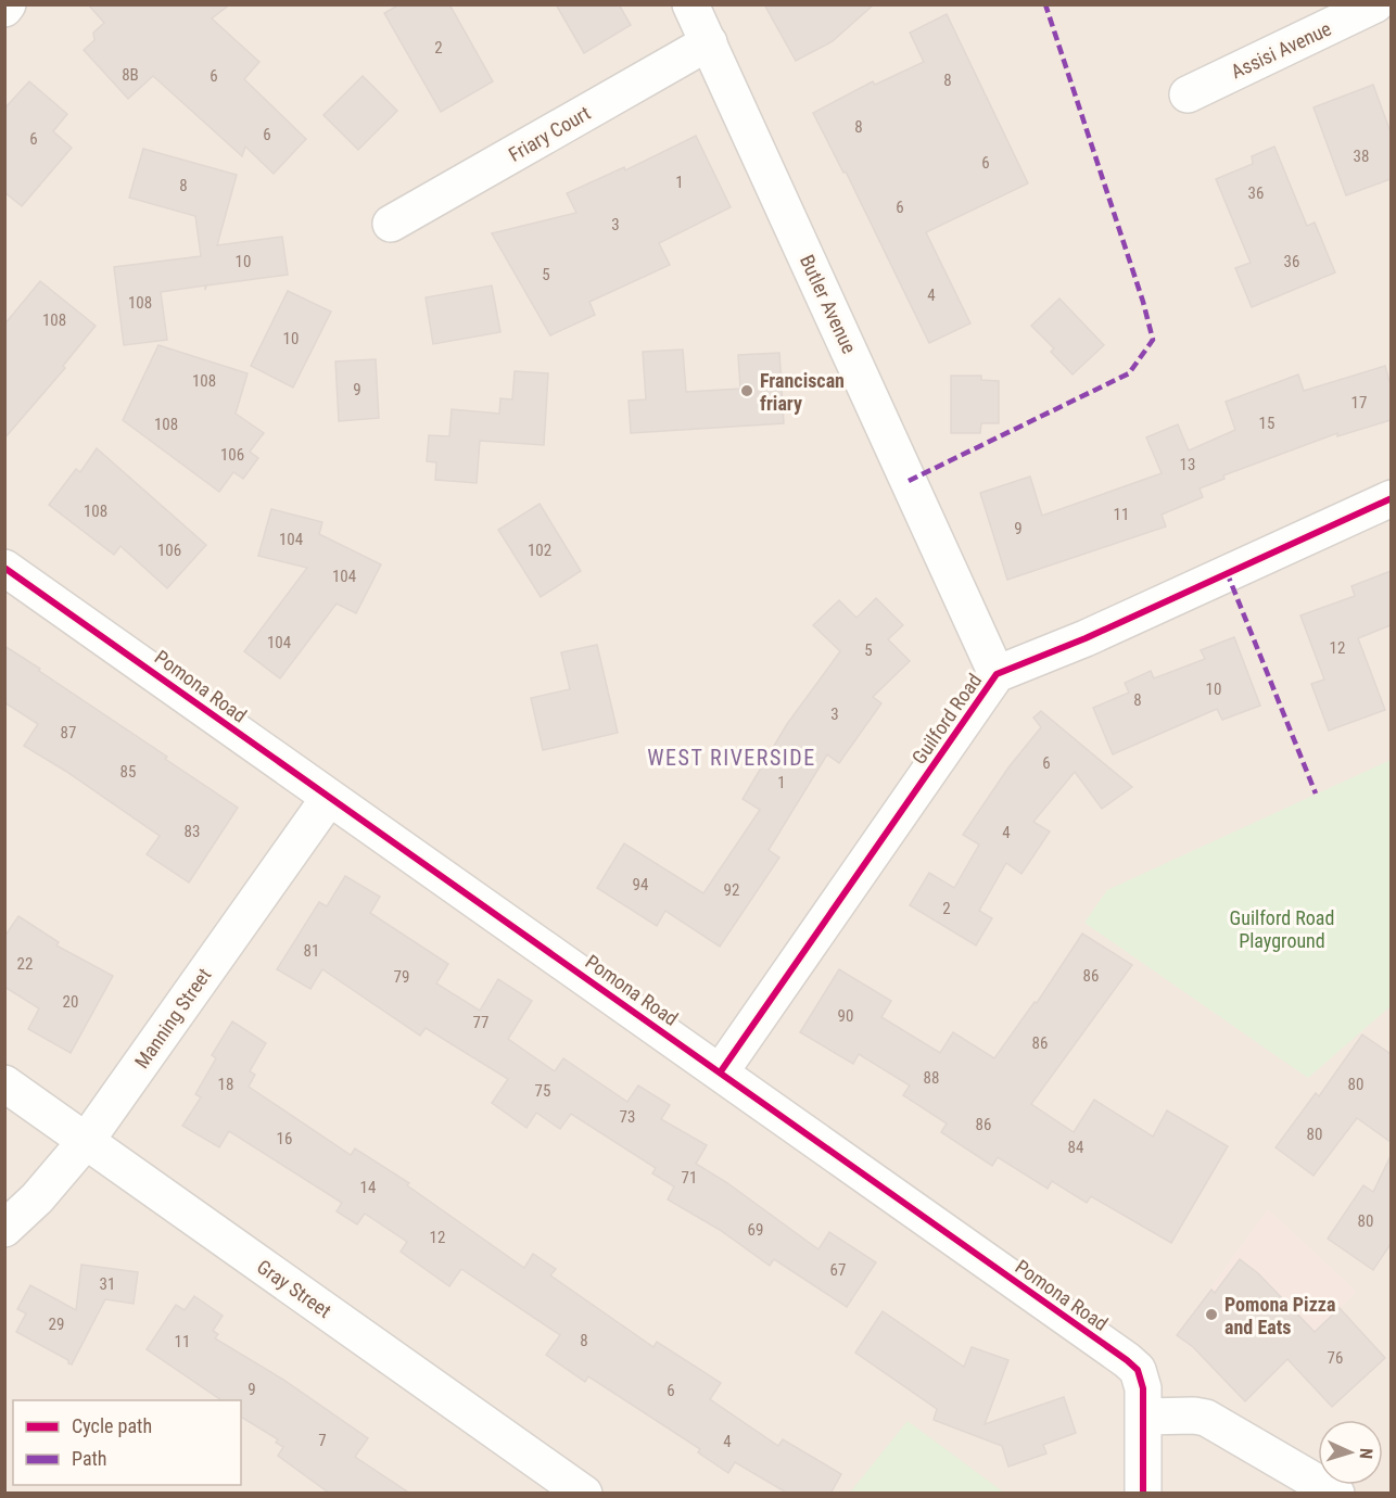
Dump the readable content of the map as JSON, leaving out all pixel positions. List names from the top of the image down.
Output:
{
  "streets": {
    "street": [
      "Assisi Avenue",
      "Friary Court",
      "Butler Avenue",
      "Pomona Road",
      "Guilford Road",
      "Manning Street",
      "Gray Street"
    ]
  },
  "crossings": [
    ["Friary Court", "Butler Avenue"],
    ["Butler Avenue", "Guilford Road"],
    ["Pomona Road", "Guilford Road"],
    ["Pomona Road", "Manning Street"],
    ["Manning Street", "Gray Street"]
  ],
  "districts": ["WEST RIVERSIDE"],
  "parks": ["Guilford Road Playground"],
  "places": ["Franciscan friary", "Pomona Pizza and Eats"],
  "house_numbers": [
    "2",
    "8B",
    "6",
    "8",
    "8",
    "6",
    "6",
    "38",
    "6",
    "1",
    "8",
    "36",
    "6",
    "3",
    "10",
    "36",
    "5",
    "4",
    "108",
    "108",
    "10",
    "108",
    "9",
    "17",
    "15",
    "108",
    "106",
    "13",
    "108",
    "11",
    "9",
    "104",
    "106",
    "102",
    "104",
    "104",
    "12",
    "5",
    "10",
    "8",
    "3",
    "87",
    "6",
    "85",
    "1",
    "83",
    "4",
    "94",
    "92",
    "2",
    "81",
    "22",
    "86",
    "79",
    "20",
    "90",
    "77",
    "86",
    "88",
    "18",
    "80",
    "75",
    "73",
    "86",
    "80",
    "16",
    "84",
    "71",
    "14",
    "80",
    "69",
    "12",
    "67",
    "31",
    "29",
    "8",
    "11",
    "76",
    "9",
    "6",
    "7",
    "4"
  ],
  "legend": ["Cycle path", "Path"],
  "north": "right"
}
